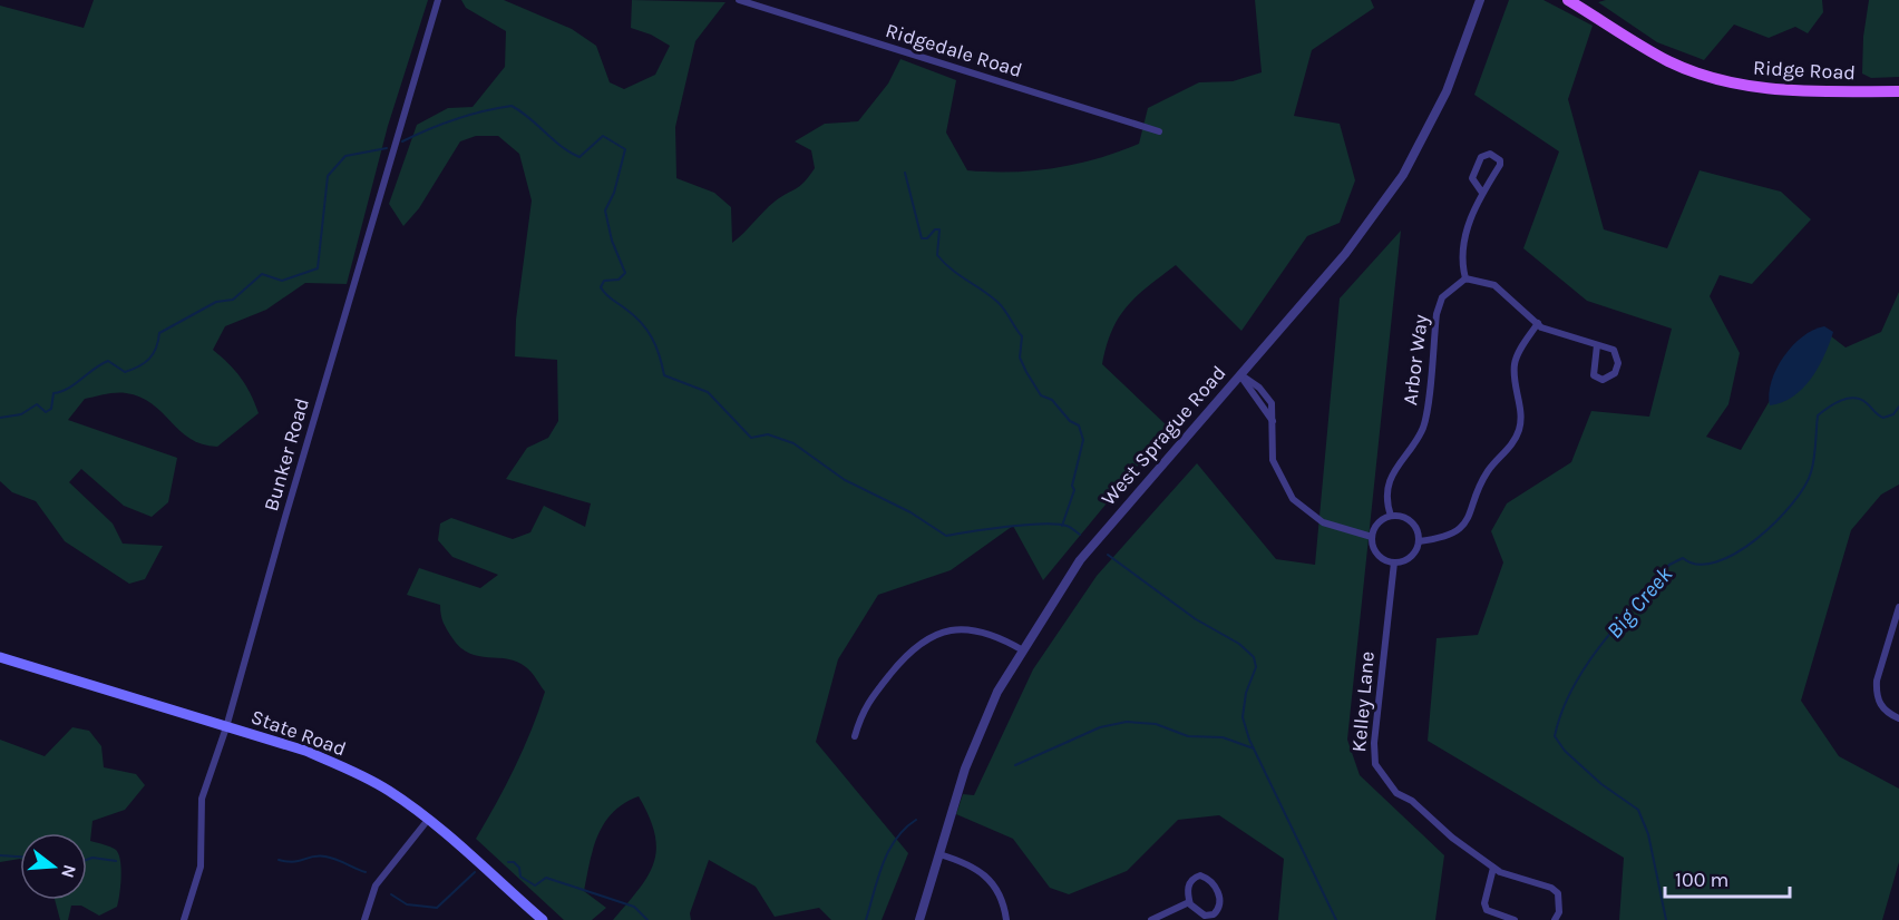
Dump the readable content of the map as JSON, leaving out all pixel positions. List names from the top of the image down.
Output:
{
  "streets": {
    "main road": ["Ridge Road", "State Road"],
    "street": [
      "Ridgedale Road",
      "Arbor Way",
      "West Sprague Road",
      "Bunker Road",
      "Kelley Lane"
    ]
  },
  "crossings": [
    ["Arbor Way", "Kelley Lane"],
    ["Bunker Road", "State Road"]
  ],
  "water": ["Big Creek"],
  "scale_bar": "100 m",
  "north": "right"
}
